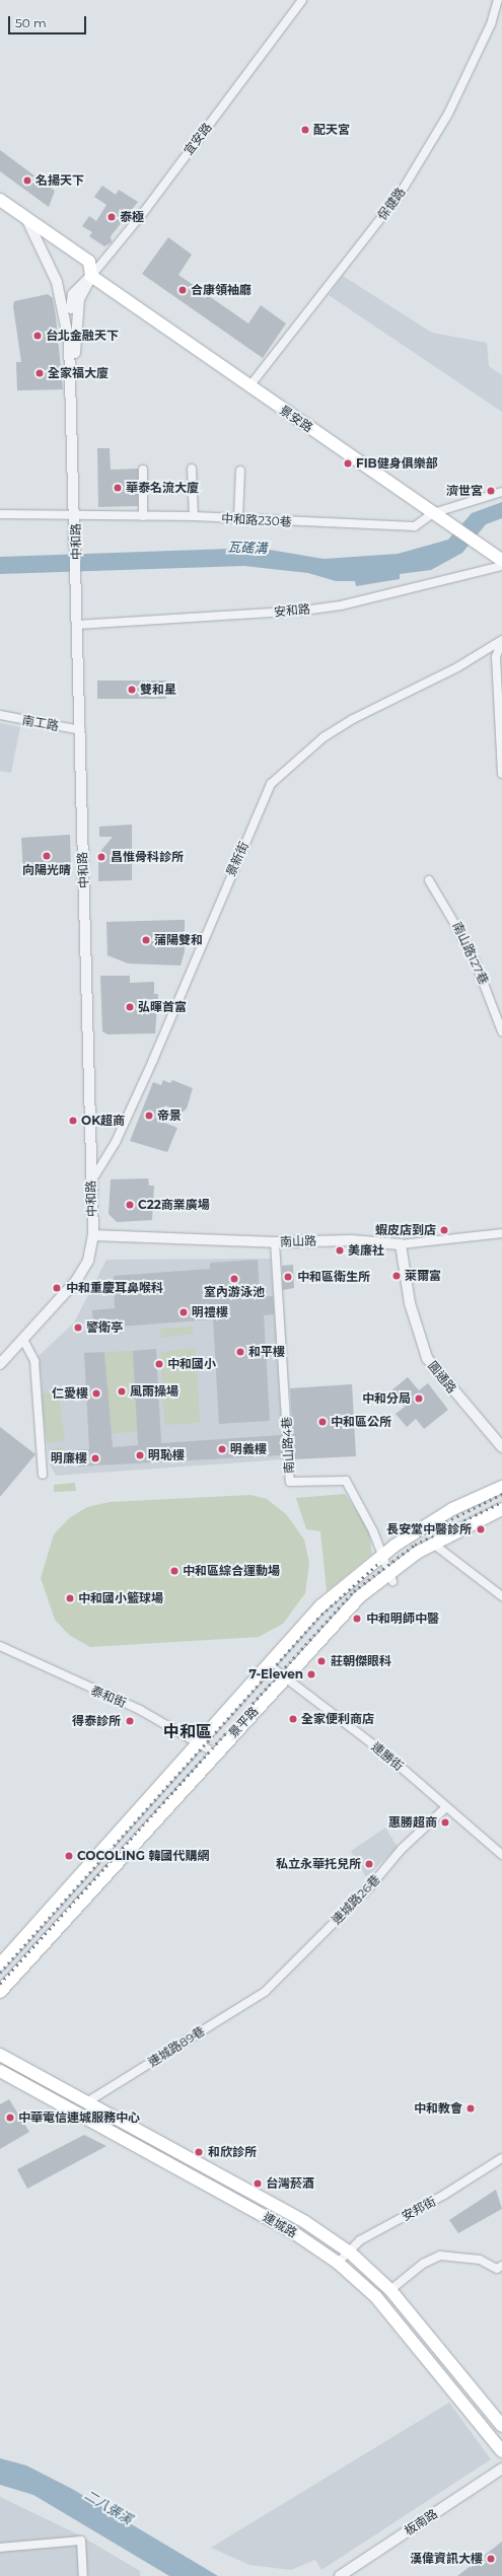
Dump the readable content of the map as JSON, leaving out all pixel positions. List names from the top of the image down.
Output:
{
  "streets": {
    "main road": ["景安路", "景平路", "連城路"],
    "street": [
      "宜安路",
      "保健路",
      "中和路230巷",
      "中和路",
      "安和路",
      "南工路",
      "景新街",
      "南山路127巷",
      "南山路",
      "圓通路",
      "南山路4巷",
      "泰和街",
      "連勝街",
      "連城路26巷",
      "連城路89巷",
      "安邦街",
      "板南路"
    ]
  },
  "crossings": [
    ["宜安路", "景安路"],
    ["宜安路", "中和路"],
    ["保健路", "景安路"],
    ["景安路", "中和路230巷"],
    ["景安路", "中和路"],
    ["中和路230巷", "中和路"],
    ["中和路", "安和路"],
    ["中和路", "南工路"],
    ["中和路", "景新街"],
    ["中和路", "南山路"],
    ["南山路", "圓通路"],
    ["南山路", "南山路4巷"],
    ["南山路4巷", "景平路"],
    ["泰和街", "景平路"],
    ["景平路", "連勝街"],
    ["連勝街", "連城路26巷"],
    ["連城路26巷", "連城路89巷"],
    ["連城路89巷", "連城路"],
    ["安邦街", "連城路"]
  ],
  "districts": ["中和區"],
  "water": ["瓦磘溝", "二八張溪"],
  "places": [
    "配天宮",
    "名揚天下",
    "泰極",
    "合康領袖廳",
    "台北金融天下",
    "全家福大廈",
    "FIB健身俱樂部",
    "華泰名流大廈",
    "濟世宮",
    "雙和星",
    "向陽光晴",
    "昌惟骨科診所",
    "蒲陽雙和",
    "弘暉首富",
    "帝景",
    "OK超商",
    "C22商業廣場",
    "蝦皮店到店",
    "美廉社",
    "萊爾富",
    "中和區衛生所",
    "室內游泳池",
    "中和重慶耳鼻喉科",
    "明禮樓",
    "警衛亭",
    "和平樓",
    "中和國小",
    "風雨操場",
    "仁愛樓",
    "中和分局",
    "中和區公所",
    "明義樓",
    "明恥樓",
    "明廉樓",
    "長安堂中醫診所",
    "中和區綜合運動場",
    "中和國小籃球場",
    "中和明師中醫",
    "莊朝傑眼科",
    "7-Eleven",
    "全家便利商店",
    "得泰診所",
    "惠勝超商",
    "COCOLING 韓國代購網",
    "私立永華托兒所",
    "中和教會",
    "中華電信連城服務中心",
    "和欣診所",
    "台灣菸酒",
    "漢偉資訊大樓"
  ],
  "scale_bar": "50 m"
}
